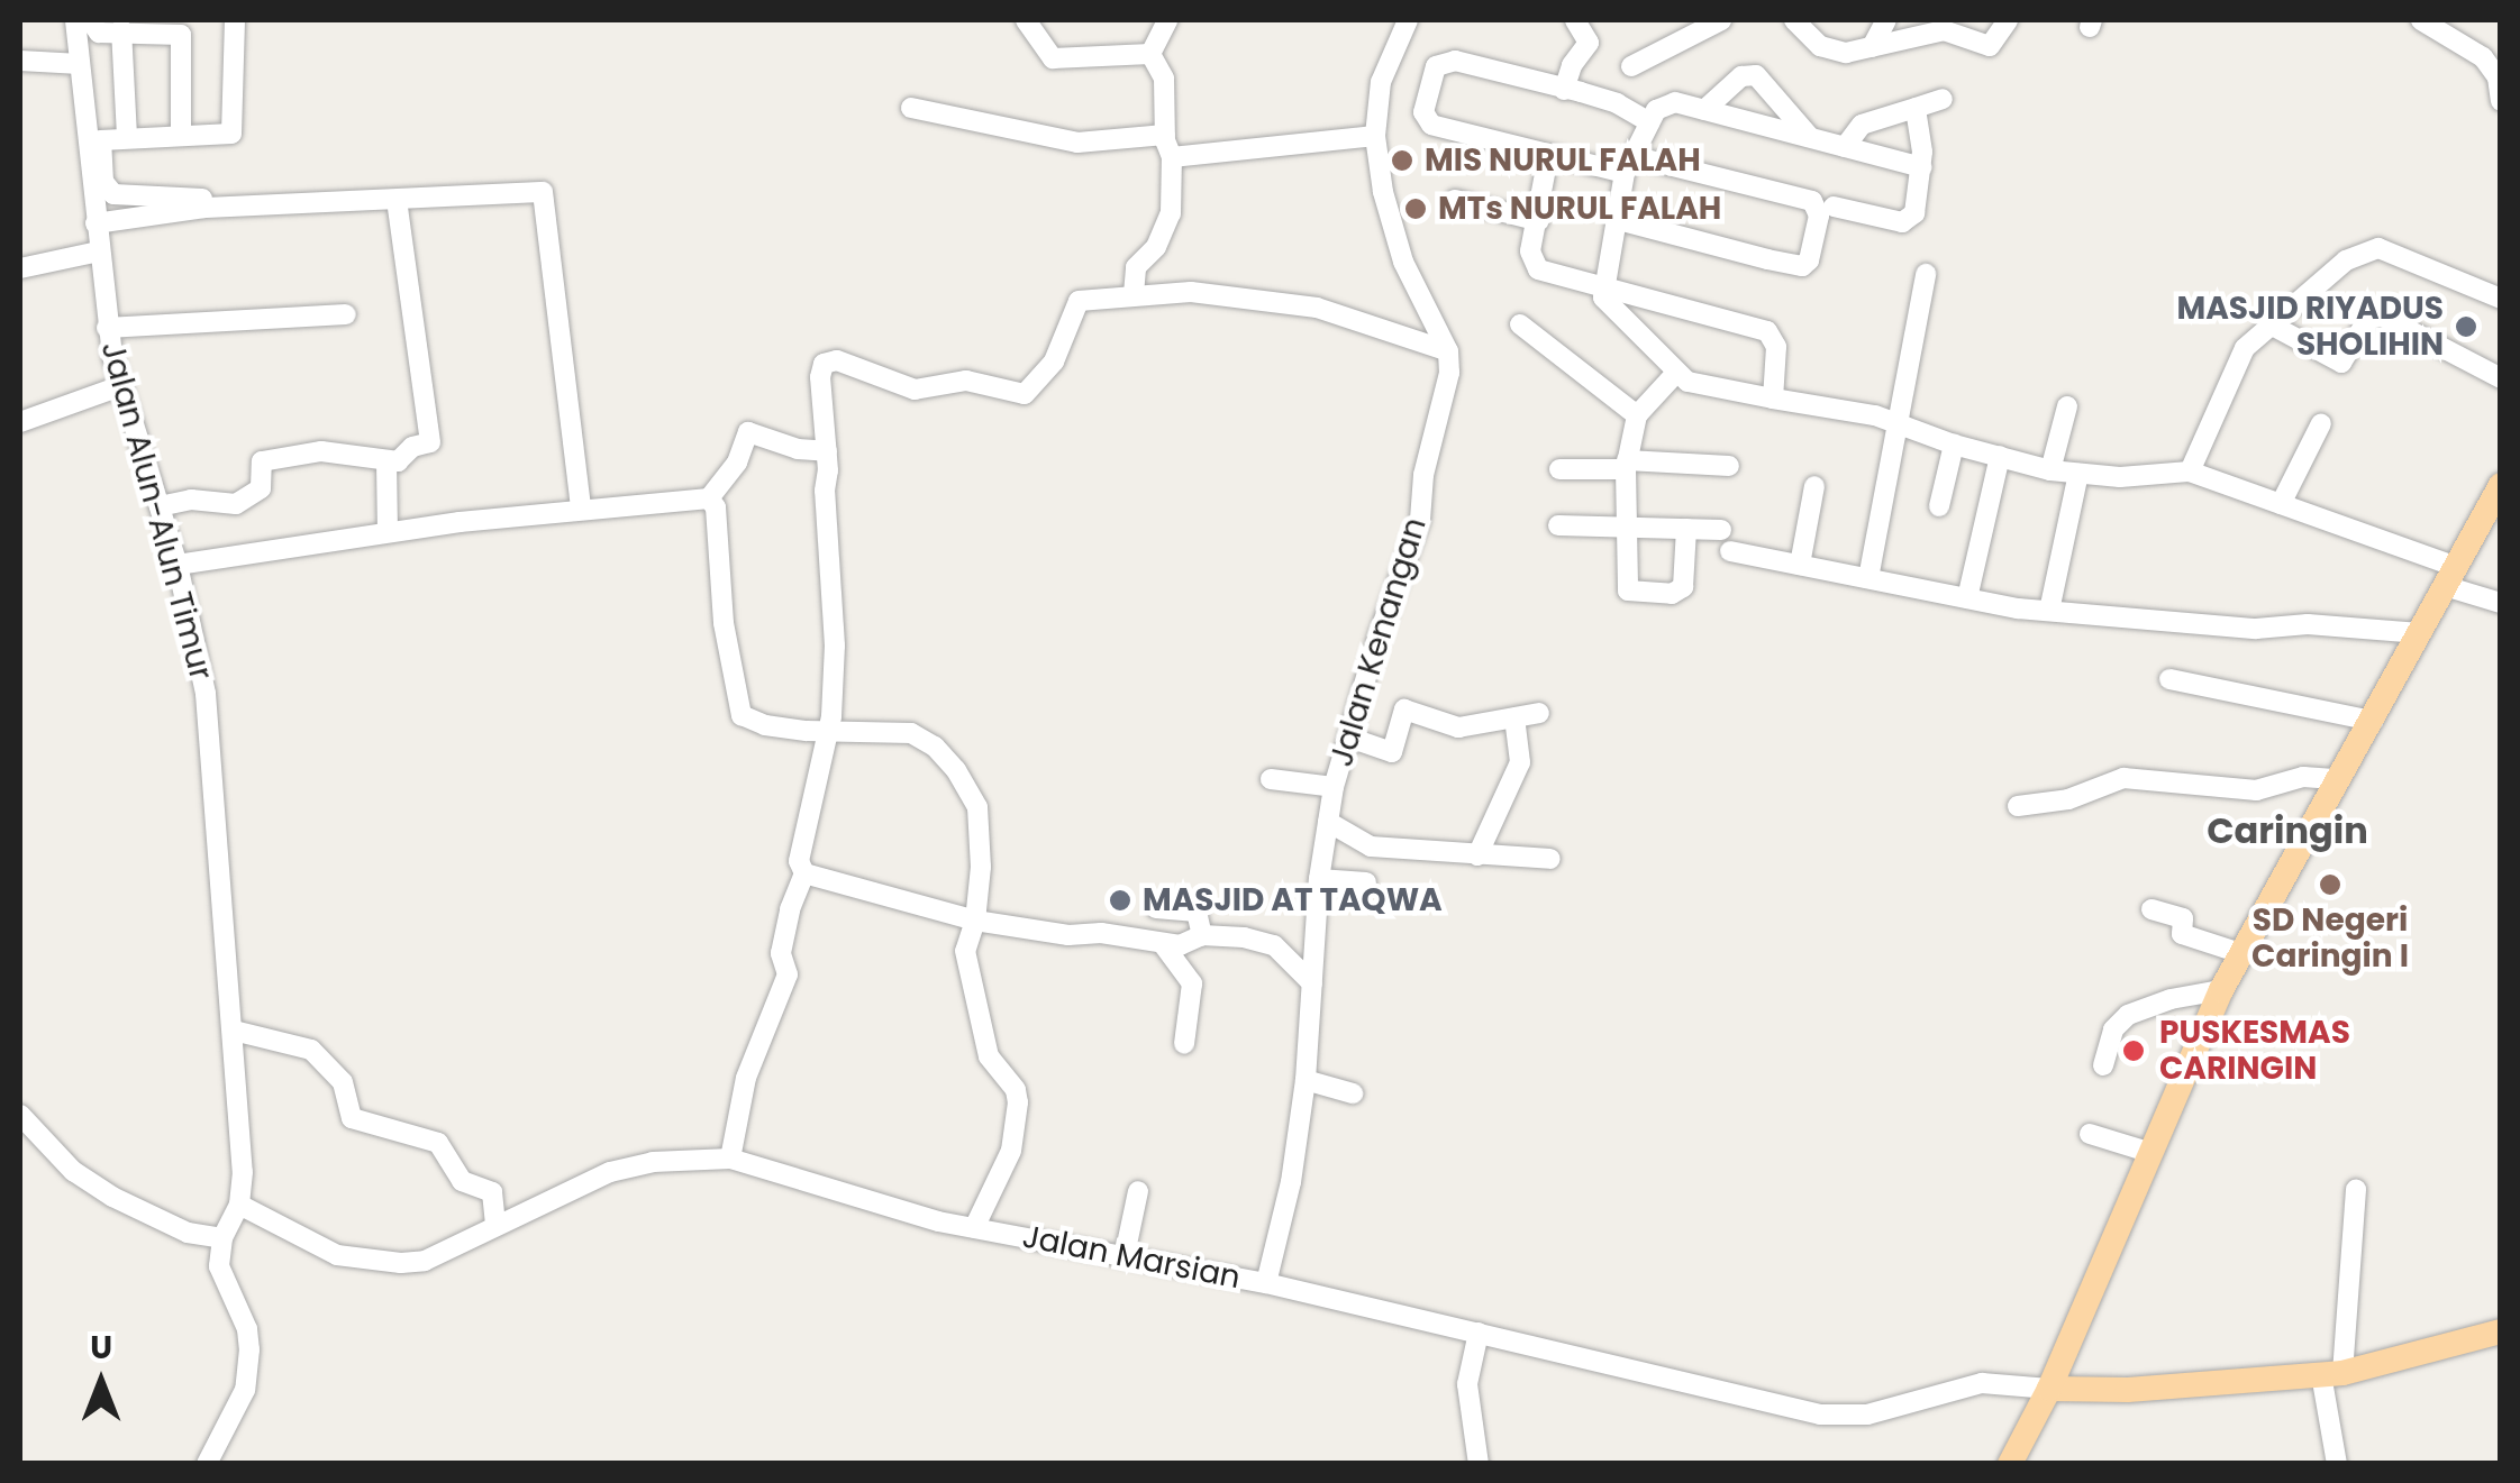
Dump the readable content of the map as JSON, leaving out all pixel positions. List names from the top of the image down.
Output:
{
  "streets": {
    "street": ["Jalan Alun-Alun Timur", "Jalan Kenangan", "Jalan Marsian"]
  },
  "crossings": [
    ["Jalan Alun-Alun Timur", "Jalan Marsian"],
    ["Jalan Kenangan", "Jalan Marsian"]
  ],
  "districts": ["Caringin"],
  "places": [
    "MIS NURUL FALAH",
    "MTs NURUL FALAH",
    "MASJID RIYADUS SHOLIHIN",
    "SD Negeri Caringin I",
    "MASJID AT TAQWA",
    "PUSKESMAS CARINGIN"
  ],
  "north": "top"
}
